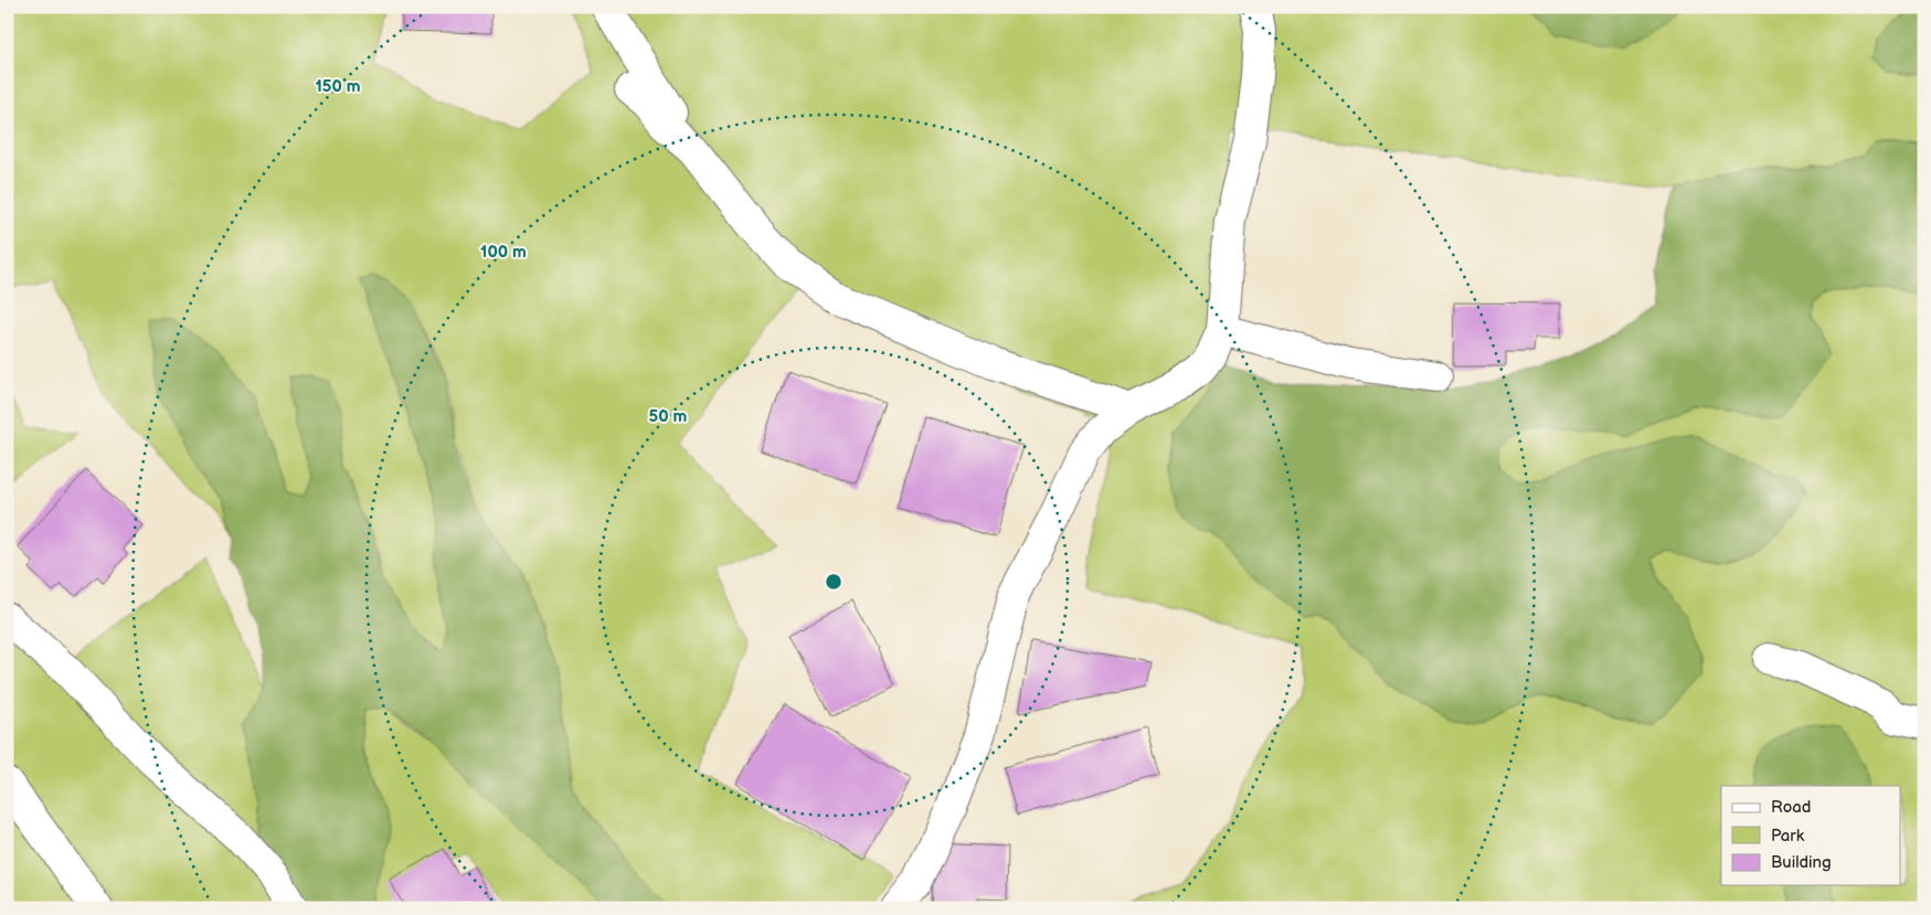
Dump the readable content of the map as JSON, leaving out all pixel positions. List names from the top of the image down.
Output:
{
  "legend": ["Road", "Park", "Building"],
  "rings": ["150 m", "100 m", "50 m"]
}
